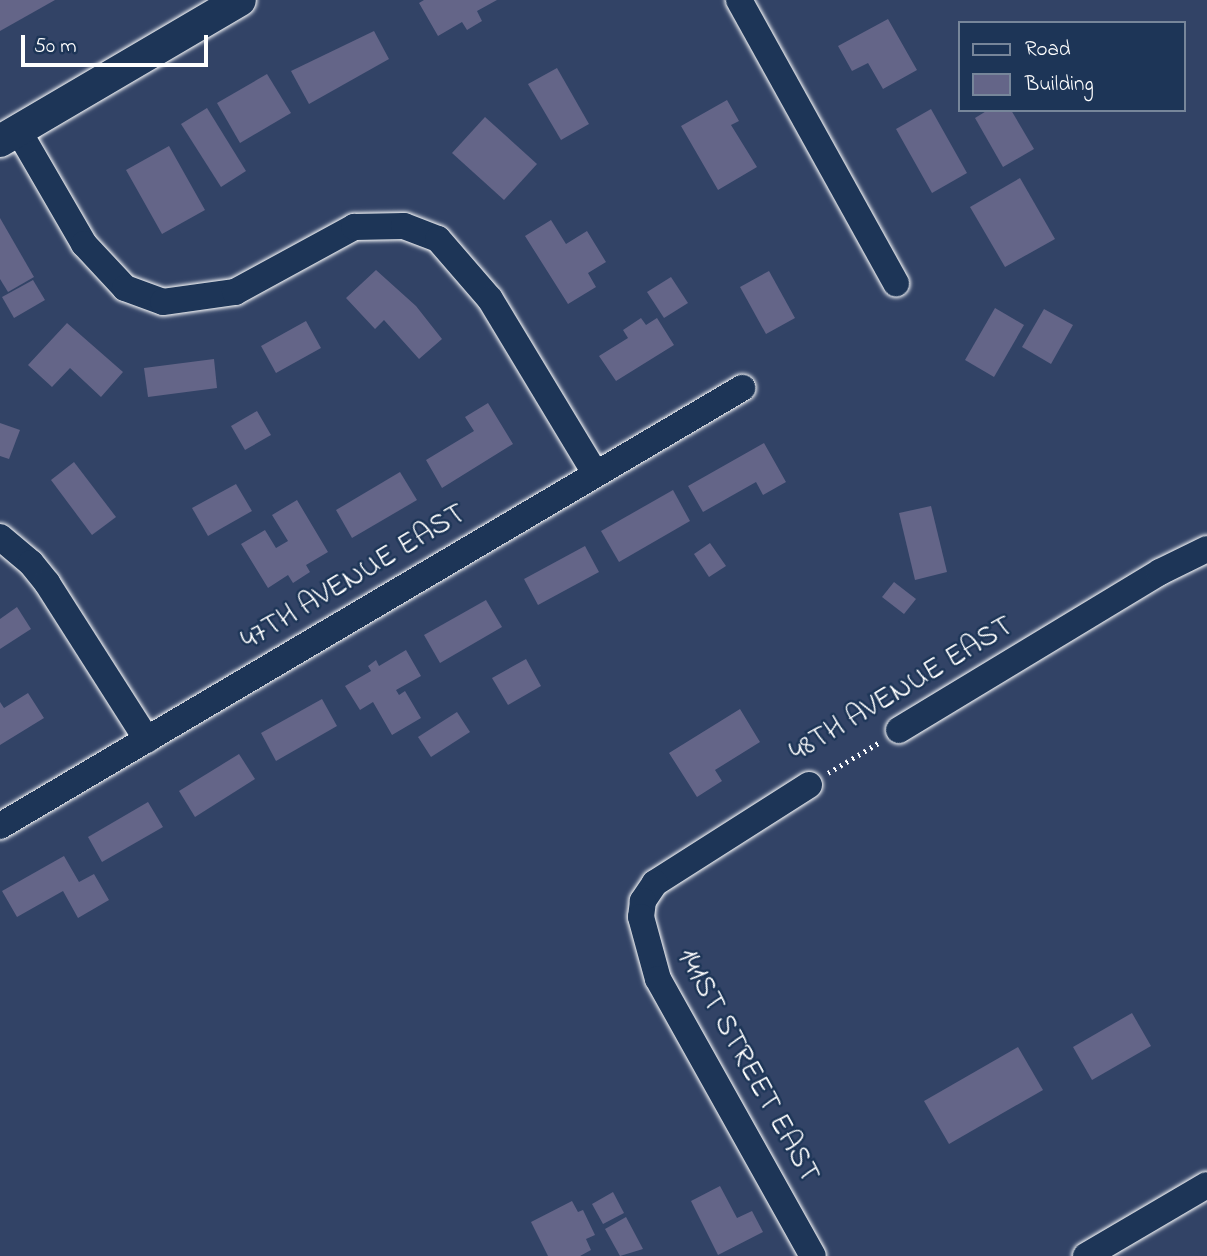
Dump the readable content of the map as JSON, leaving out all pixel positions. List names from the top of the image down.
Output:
{
  "streets": {
    "street": ["47TH AVENUE EAST", "48TH AVENUE EAST", "141ST STREET EAST"]
  },
  "crossings": [
    ["48TH AVENUE EAST", "141ST STREET EAST"]
  ],
  "legend": ["Road", "Building"],
  "scale_bar": "50 m"
}
